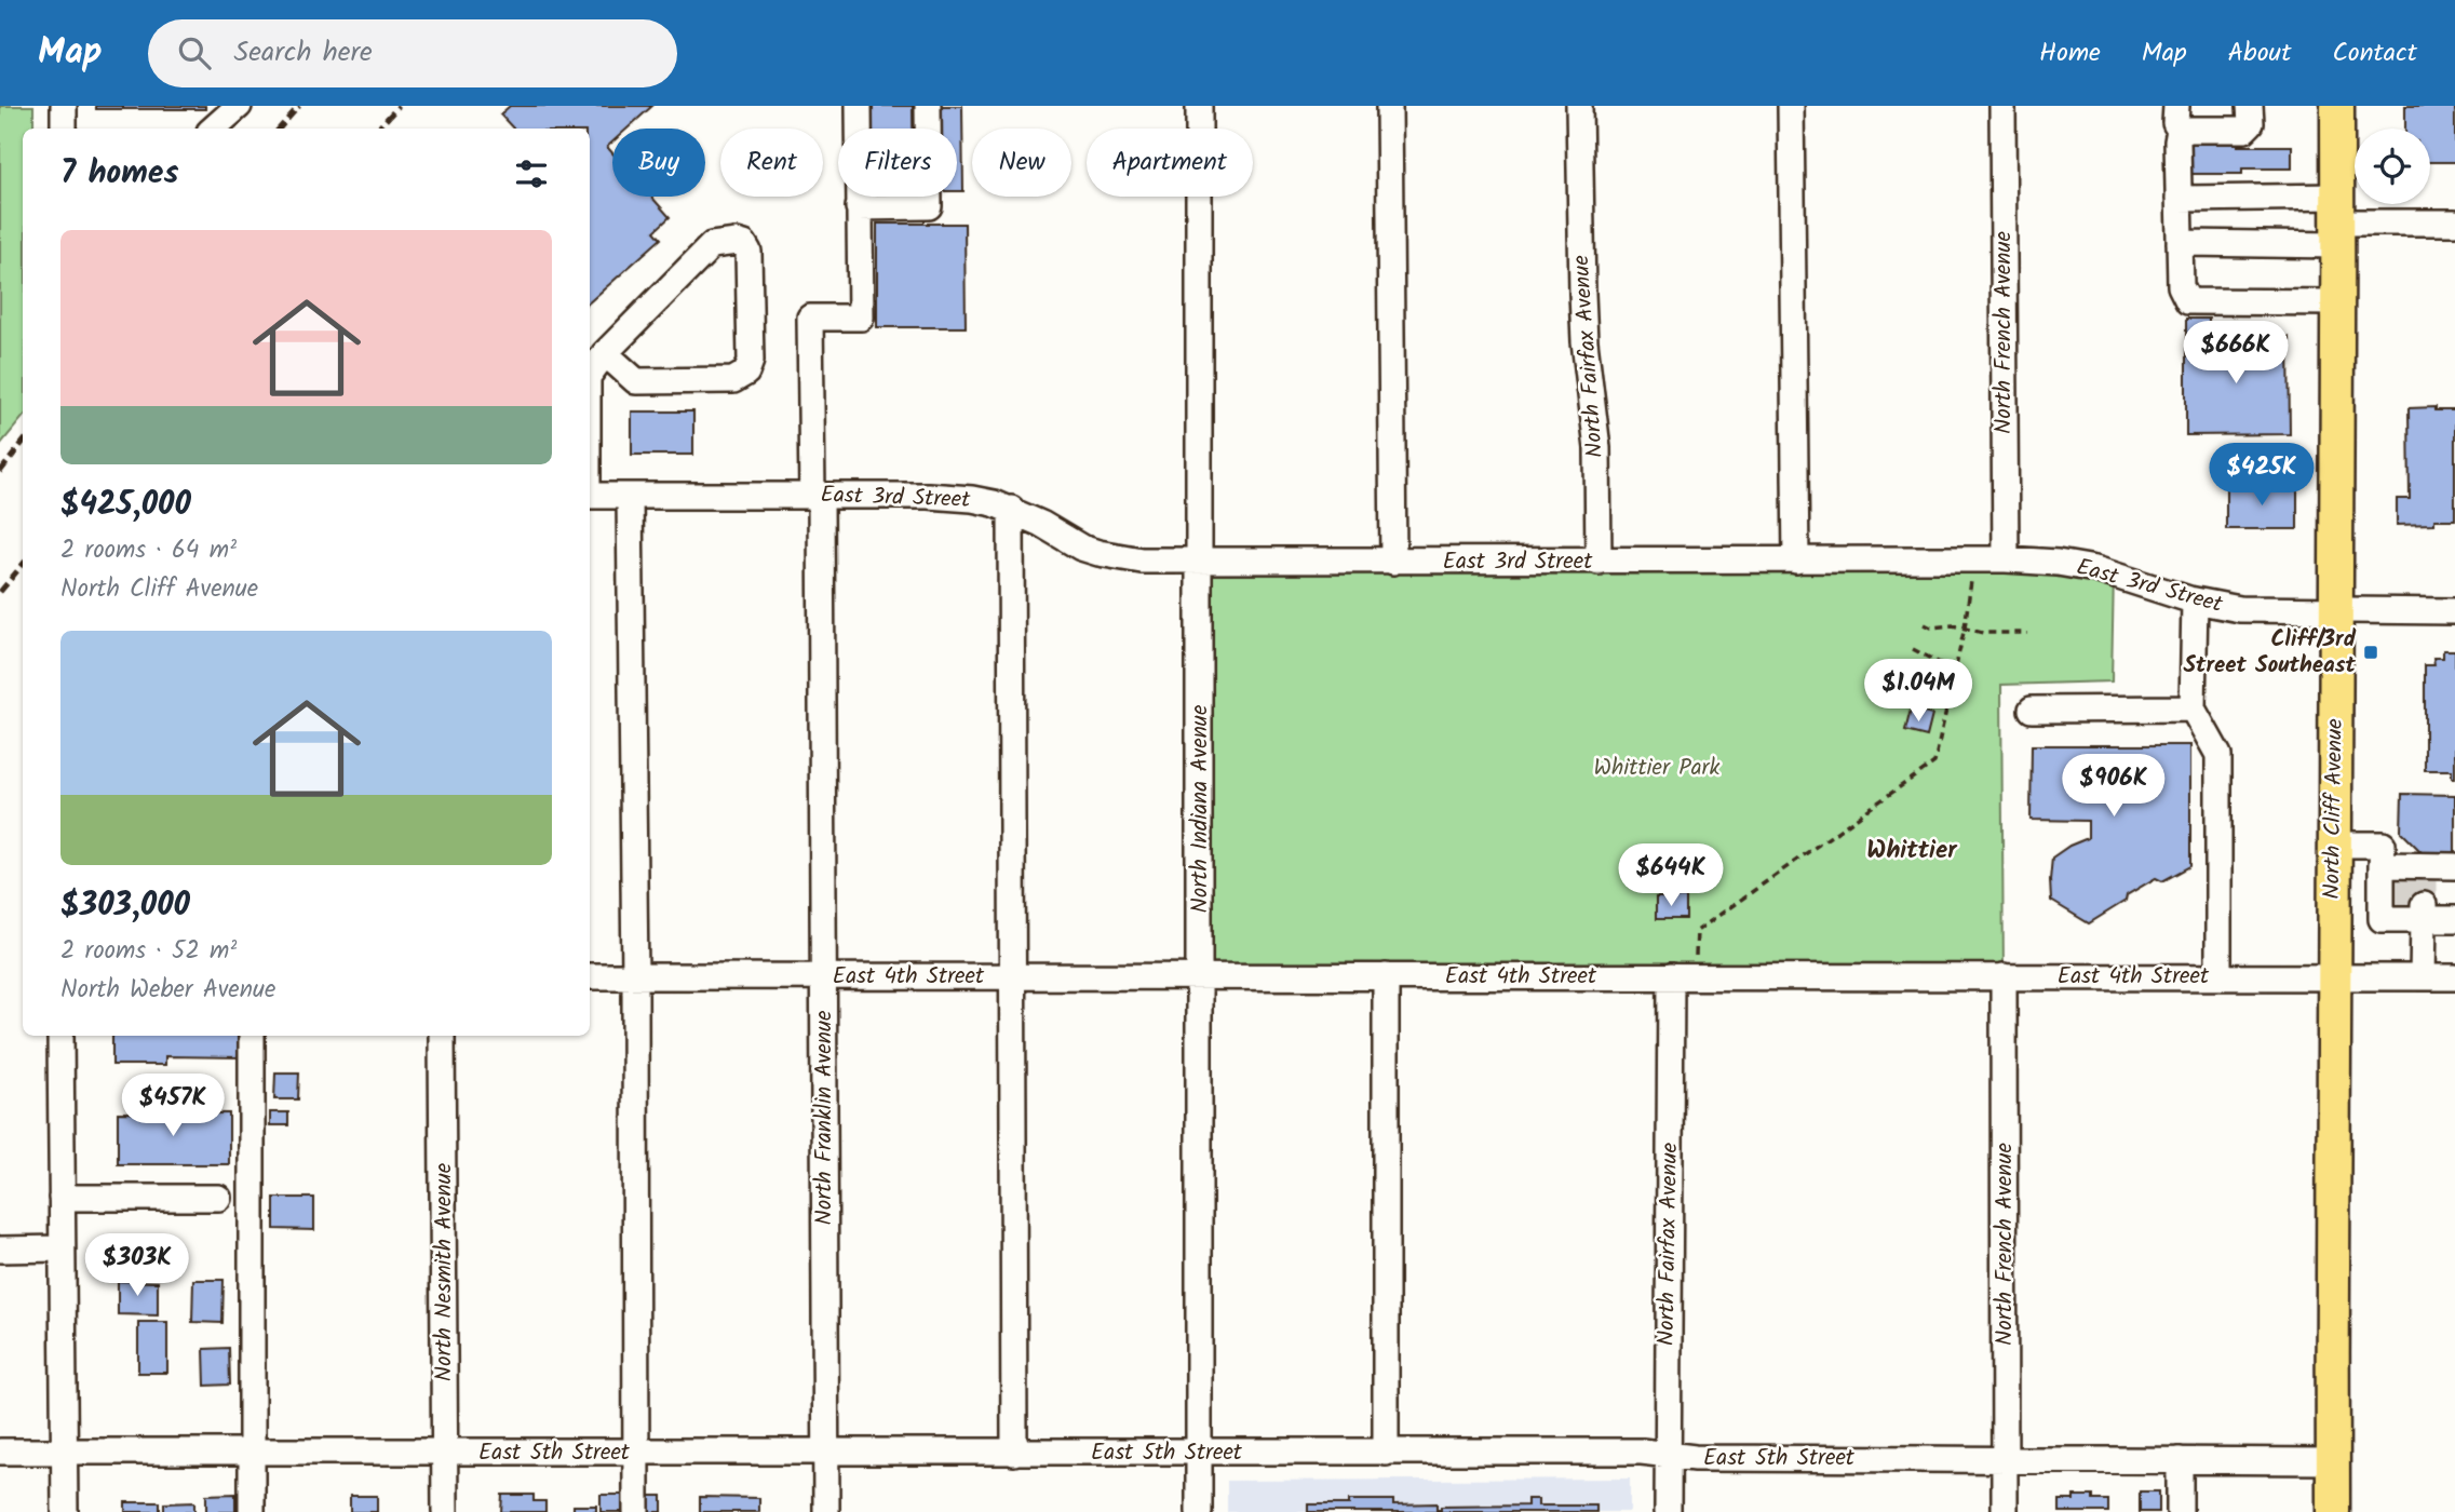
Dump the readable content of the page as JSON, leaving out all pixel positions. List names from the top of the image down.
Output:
{
  "streets": {
    "main road": ["North Cliff Avenue"],
    "street": [
      "North French Avenue",
      "North Fairfax Avenue",
      "East 3rd Street",
      "North Indiana Avenue",
      "East 4th Street",
      "North Franklin Avenue",
      "North Nesmith Avenue",
      "East 5th Street"
    ]
  },
  "crossings": [
    ["North French Avenue", "East 3rd Street"],
    ["North French Avenue", "East 4th Street"],
    ["North French Avenue", "East 5th Street"],
    ["North Fairfax Avenue", "East 3rd Street"],
    ["North Fairfax Avenue", "East 4th Street"],
    ["North Fairfax Avenue", "East 5th Street"],
    ["East 3rd Street", "North Indiana Avenue"],
    ["East 3rd Street", "North Cliff Avenue"],
    ["East 3rd Street", "North Franklin Avenue"],
    ["North Indiana Avenue", "East 4th Street"],
    ["North Indiana Avenue", "East 5th Street"],
    ["North Cliff Avenue", "East 4th Street"],
    ["North Cliff Avenue", "East 5th Street"],
    ["East 4th Street", "North Franklin Avenue"],
    ["North Franklin Avenue", "East 5th Street"],
    ["North Nesmith Avenue", "East 5th Street"]
  ],
  "districts": ["Whittier"],
  "parks": ["Whittier Park"],
  "places": {
    "transit": ["Cliff/3rd Street Southeast"]
  },
  "page": {
    "header": "Map",
    "search": "Search here",
    "nav": [
      "Home",
      "Map",
      "About",
      "Contact"
    ],
    "chip": [
      "Buy",
      "Rent",
      "Filters",
      "New",
      "Apartment"
    ],
    "heading": "7 homes",
    "list": [
      {
        "name": "$425,000",
        "note": "2 rooms · 64 m² · North Cliff Avenue"
      },
      {
        "name": "$303,000",
        "note": "2 rooms · 52 m² · North Weber Avenue"
      }
    ],
    "price": [
      "$666K",
      "$425K",
      "$1.04M",
      "$906K",
      "$644K",
      "$457K",
      "$303K"
    ]
  }
}
